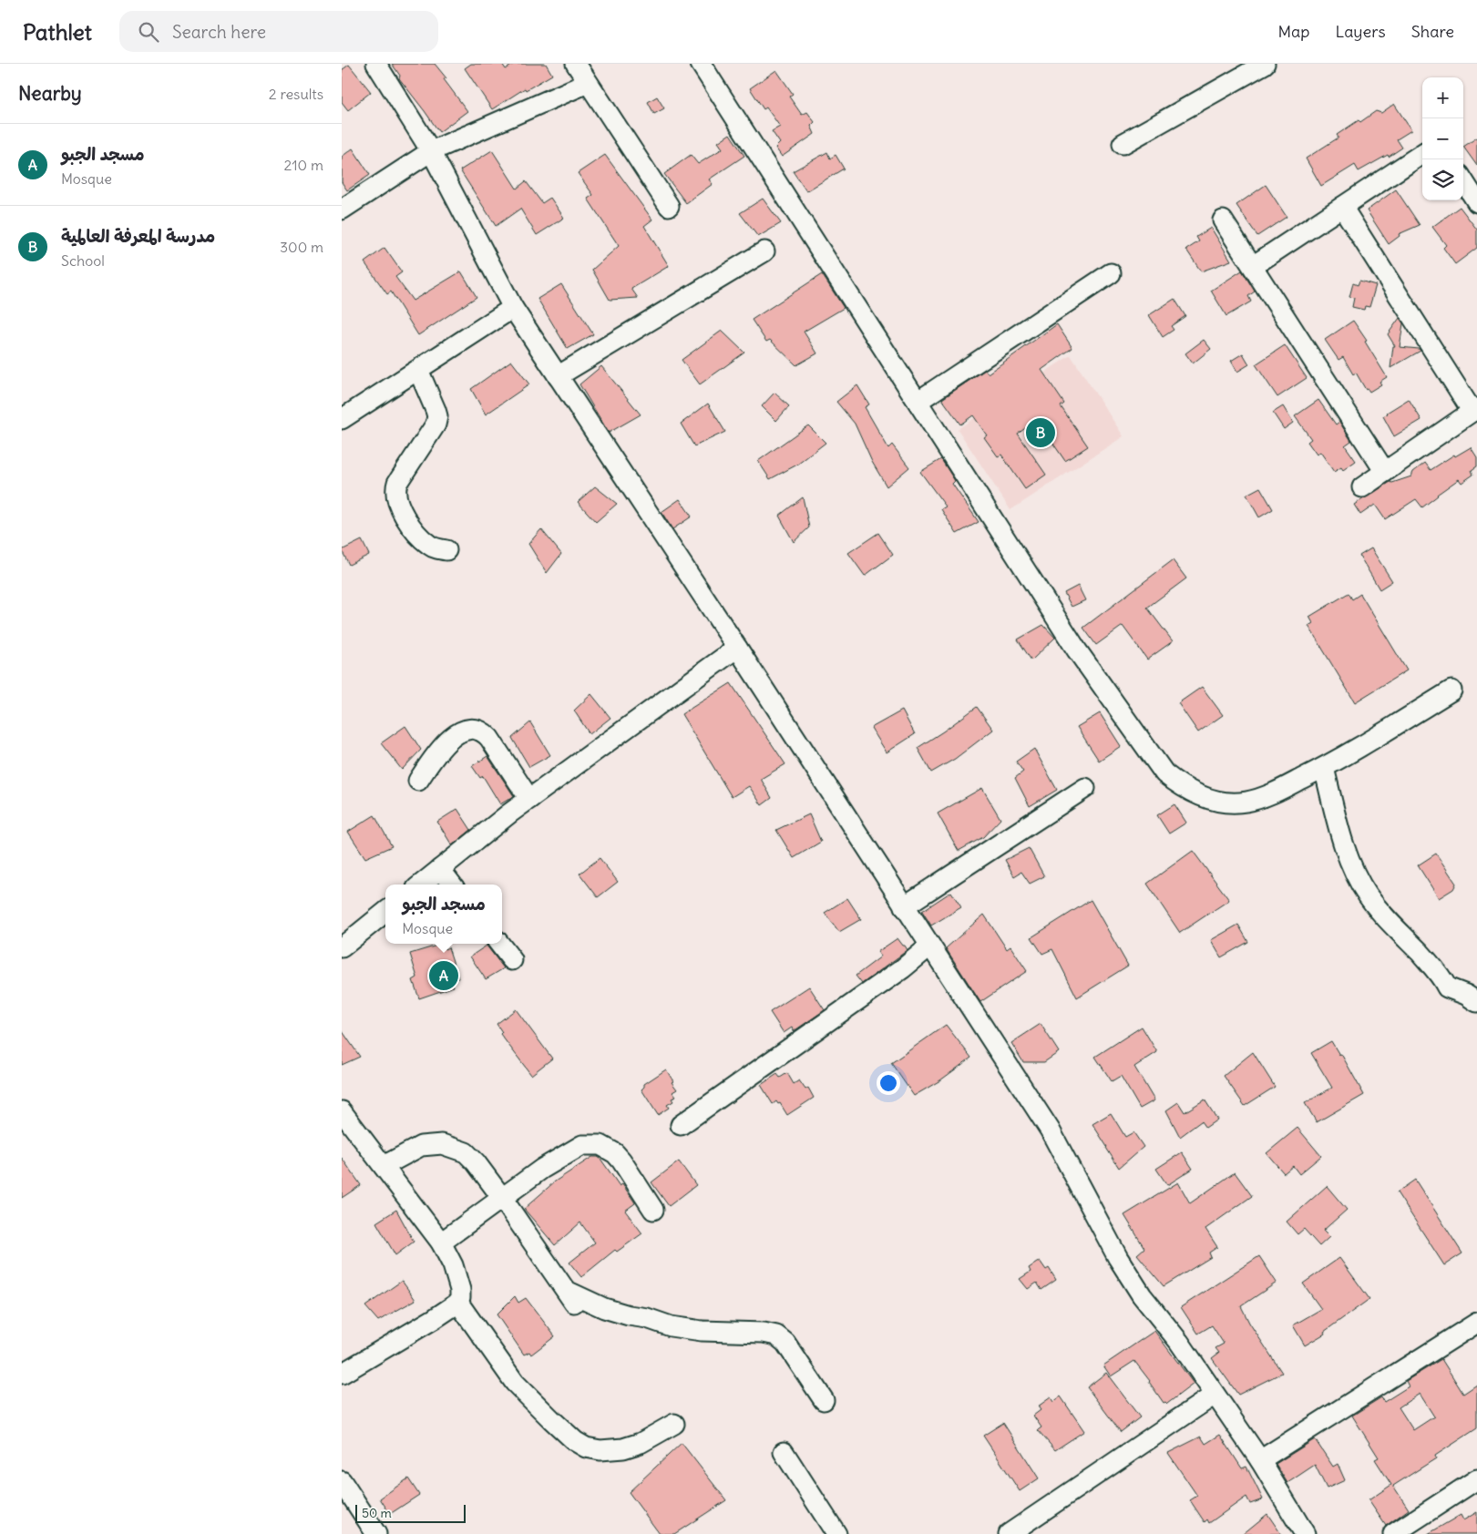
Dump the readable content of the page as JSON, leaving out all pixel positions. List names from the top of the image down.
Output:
{
  "scale_bar": "50 m",
  "page": {
    "header": "Pathlet",
    "search": "Search here",
    "nav": ["Map", "Layers", "Share"],
    "heading": ["Nearby", "2 results"],
    "map_buttons": ["+", "−"],
    "list": [
      {
        "mark": "A",
        "name": "مسجد الجبو",
        "note": "Mosque",
        "value": "210 m"
      },
      {
        "mark": "B",
        "name": "مدرسة المعرفة العالمية",
        "note": "School",
        "value": "300 m"
      }
    ],
    "pins": ["B", "A"],
    "popup": ["مسجد الجبو", "Mosque"],
    "scale": "50 m"
  }
}
